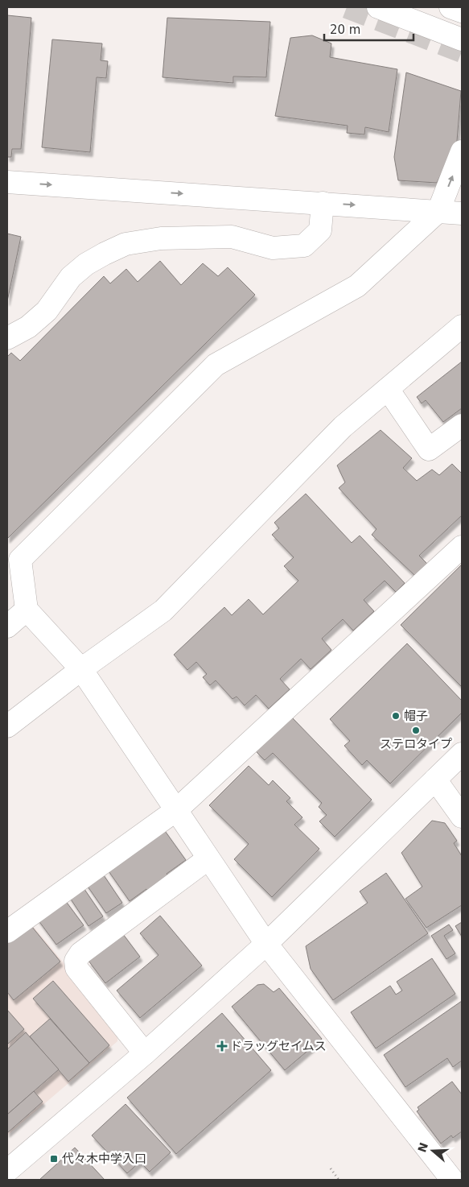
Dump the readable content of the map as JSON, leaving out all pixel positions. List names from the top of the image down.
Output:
{
  "places": {
    "other": ["帽子", "ステロタイプ"],
    "health": ["ドラッグセイムス"],
    "transit": ["代々木中学入口"]
  },
  "scale_bar": "20 m",
  "north": "left"
}
